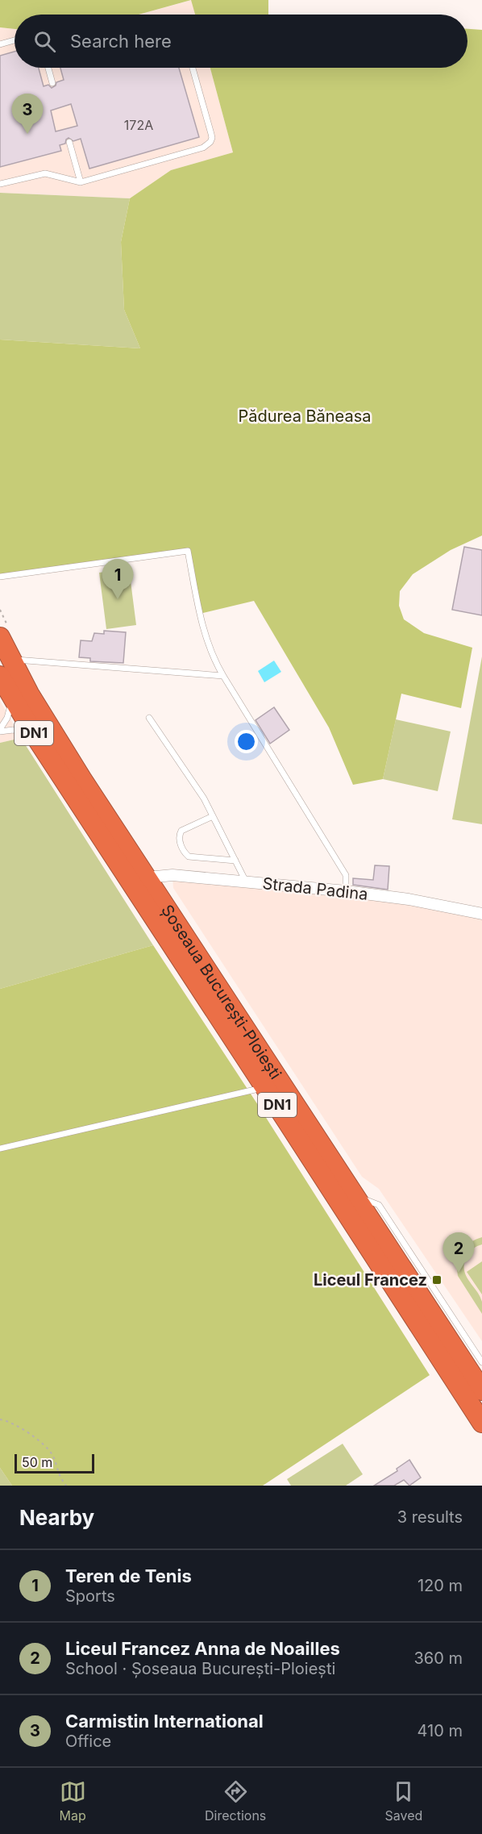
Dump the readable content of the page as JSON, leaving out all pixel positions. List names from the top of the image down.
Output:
{
  "streets": {
    "highway": ["DN1", "Șoseaua București-Ploiești"],
    "street": ["Strada Padina"]
  },
  "crossings": [
    ["Strada Padina", "Șoseaua București-Ploiești"]
  ],
  "parks": ["Pădurea Băneasa"],
  "places": {
    "transit": ["Liceul Francez"]
  },
  "house_numbers": ["172A"],
  "scale_bar": "50 m",
  "page": {
    "search": "Search here",
    "pins": ["3", "1", "2"],
    "scale": "50 m",
    "heading": ["Nearby", "3 results"],
    "list": [
      {
        "mark": "1",
        "name": "Teren de Tenis",
        "note": "Sports",
        "value": "120 m"
      },
      {
        "mark": "2",
        "name": "Liceul Francez Anna de Noailles",
        "note": "School · Șoseaua București-Ploiești",
        "value": "360 m"
      },
      {
        "mark": "3",
        "name": "Carmistin International",
        "note": "Office",
        "value": "410 m"
      }
    ],
    "nav": ["Map", "Directions", "Saved"]
  }
}
